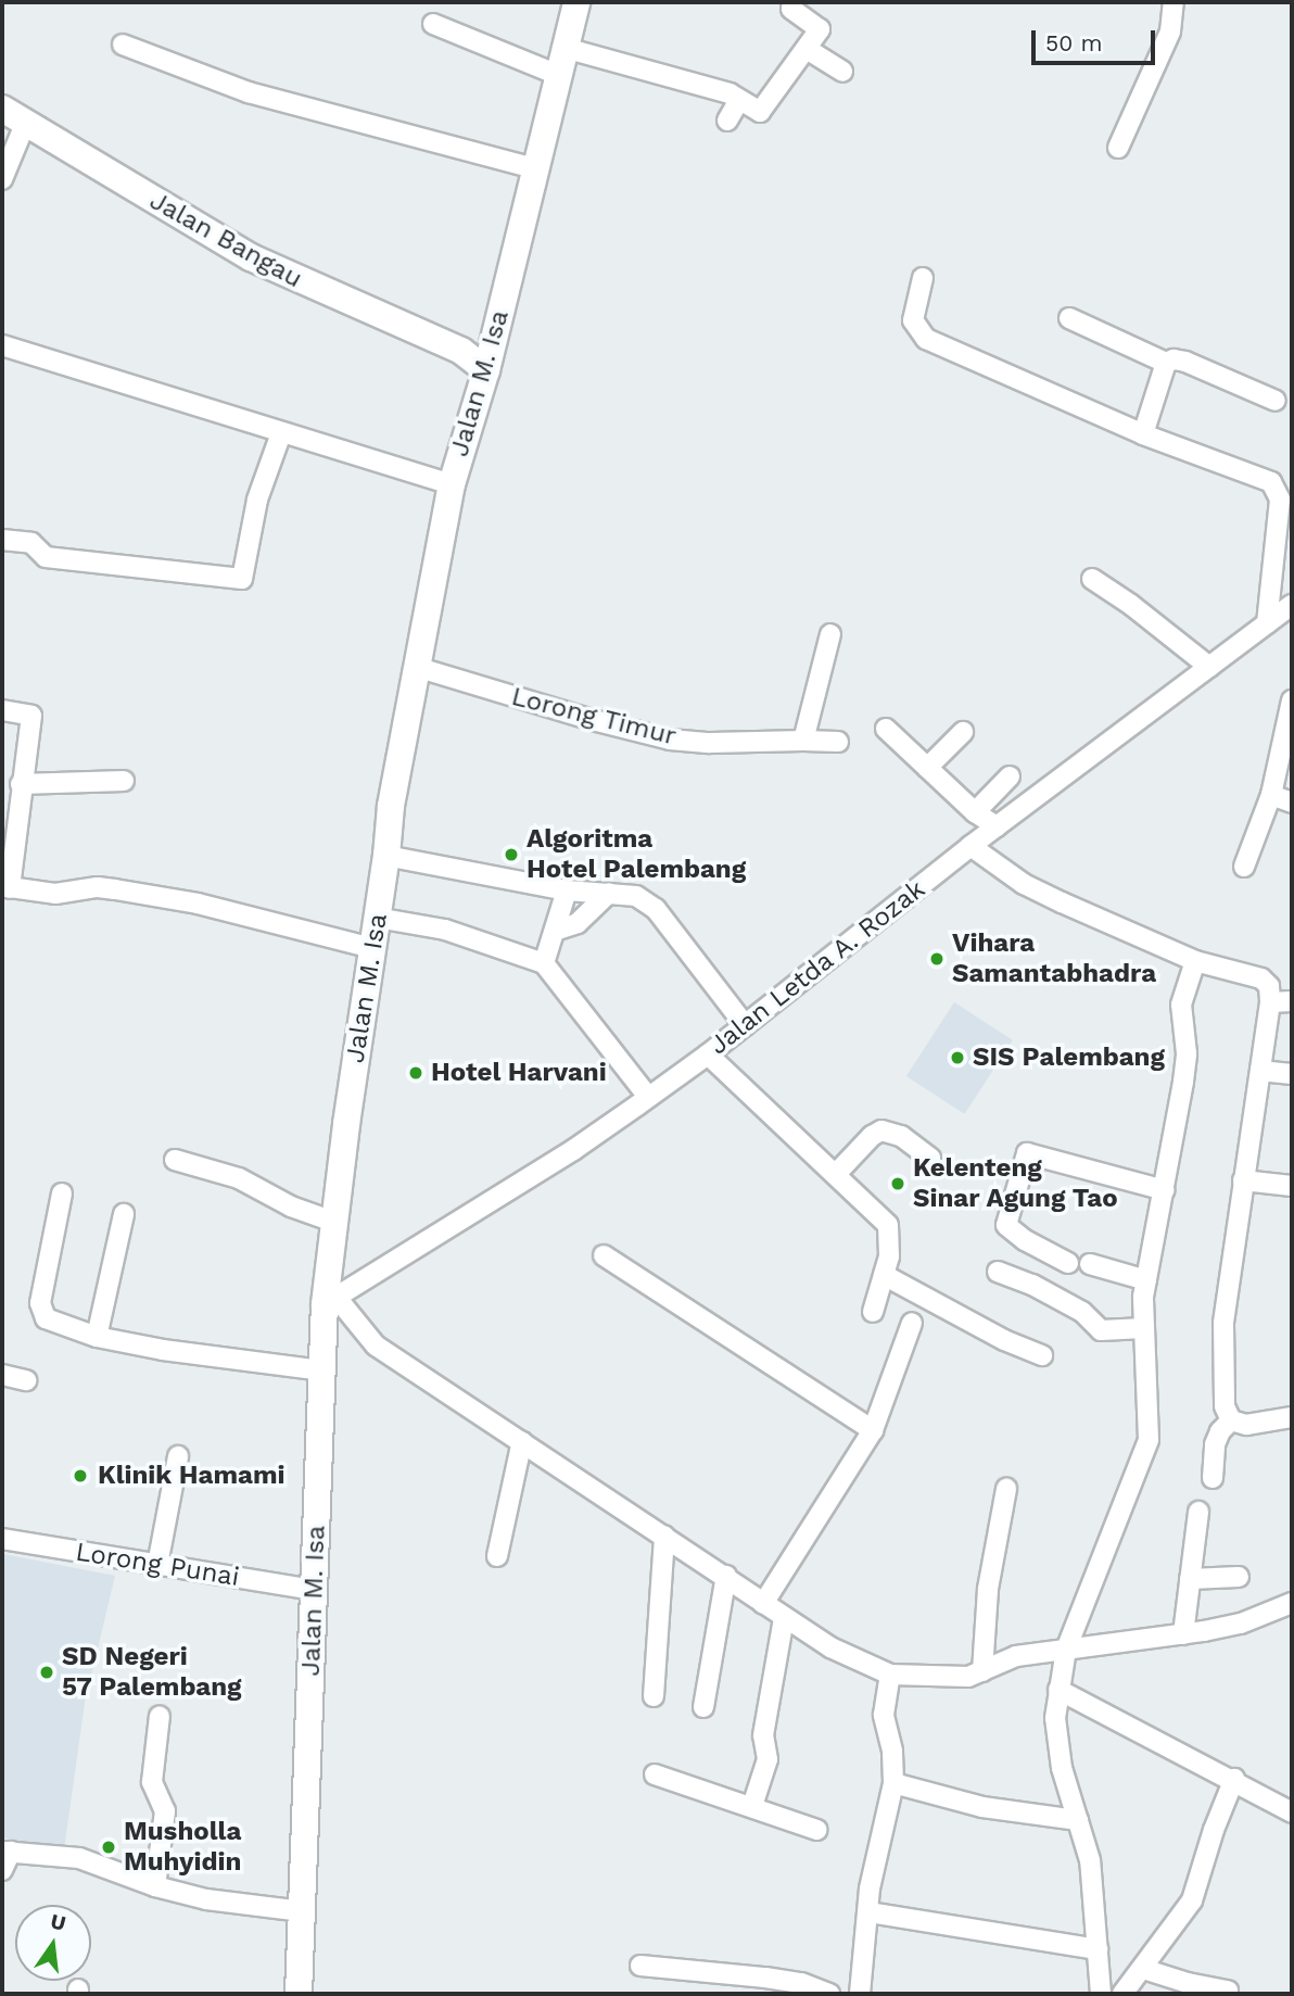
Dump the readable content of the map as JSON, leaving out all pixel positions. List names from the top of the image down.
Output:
{
  "streets": {
    "main road": ["Jalan Bangau", "Jalan M. Isa"],
    "street": ["Lorong Timur", "Jalan Letda A. Rozak", "Lorong Punai"]
  },
  "crossings": [
    ["Jalan Bangau", "Jalan M. Isa"],
    ["Jalan M. Isa", "Lorong Timur"],
    ["Jalan M. Isa", "Jalan Letda A. Rozak"],
    ["Jalan M. Isa", "Lorong Punai"]
  ],
  "places": [
    "Algoritma Hotel Palembang",
    "Vihara Samantabhadra",
    "SIS Palembang",
    "Hotel Harvani",
    "Kelenteng Sinar Agung Tao",
    "Klinik Hamami",
    "SD Negeri 57 Palembang",
    "Musholla Muhyidin"
  ],
  "scale_bar": "50 m",
  "north": "top"
}
